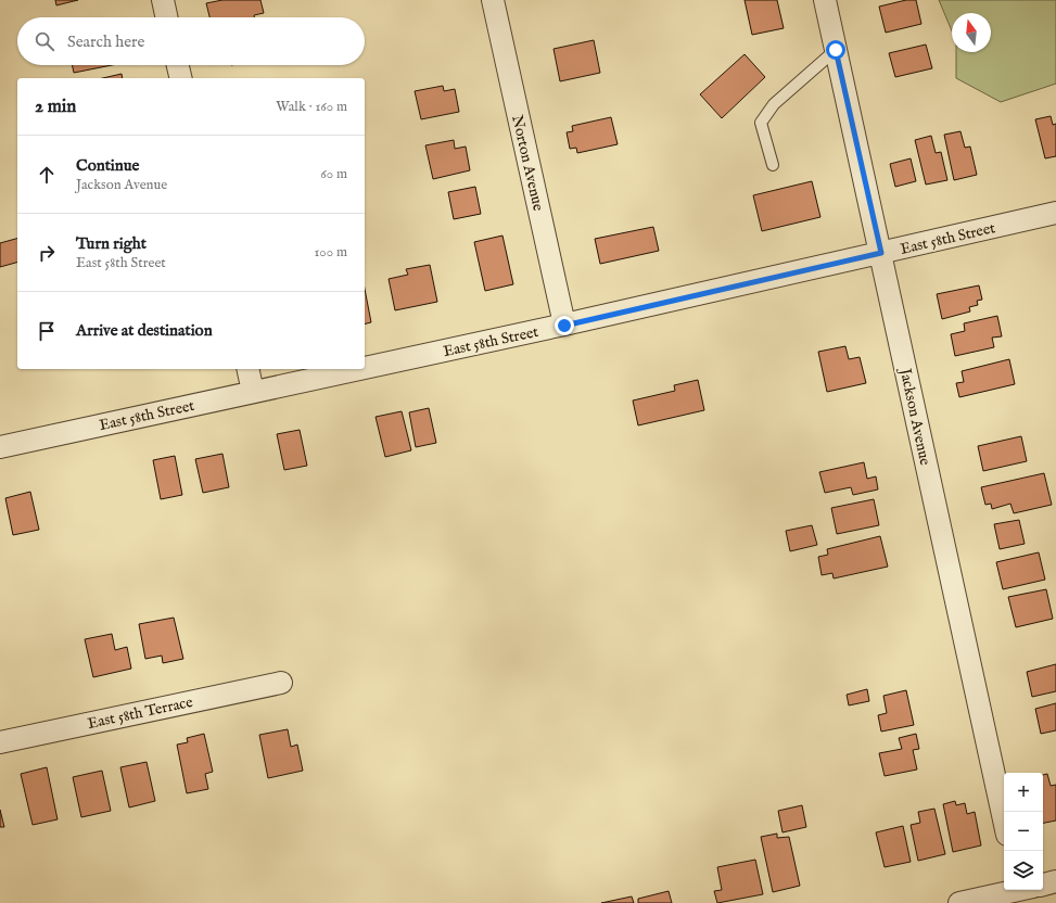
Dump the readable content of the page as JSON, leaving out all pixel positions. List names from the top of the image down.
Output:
{
  "streets": {
    "street": [
      "Norton Avenue",
      "East 58th Street",
      "Jackson Avenue",
      "East 58th Terrace"
    ]
  },
  "crossings": [
    ["Norton Avenue", "East 58th Street"],
    ["East 58th Street", "Jackson Avenue"]
  ],
  "north": "top",
  "page": {
    "search": "Search here",
    "heading": ["2 min", "Walk · 160 m"],
    "list": [
      ["Continue", "Jackson Avenue", "60 m"],
      ["Turn right", "East 58th Street", "100 m"],
      "Arrive at destination"
    ],
    "map_buttons": ["+", "−"]
  }
}
